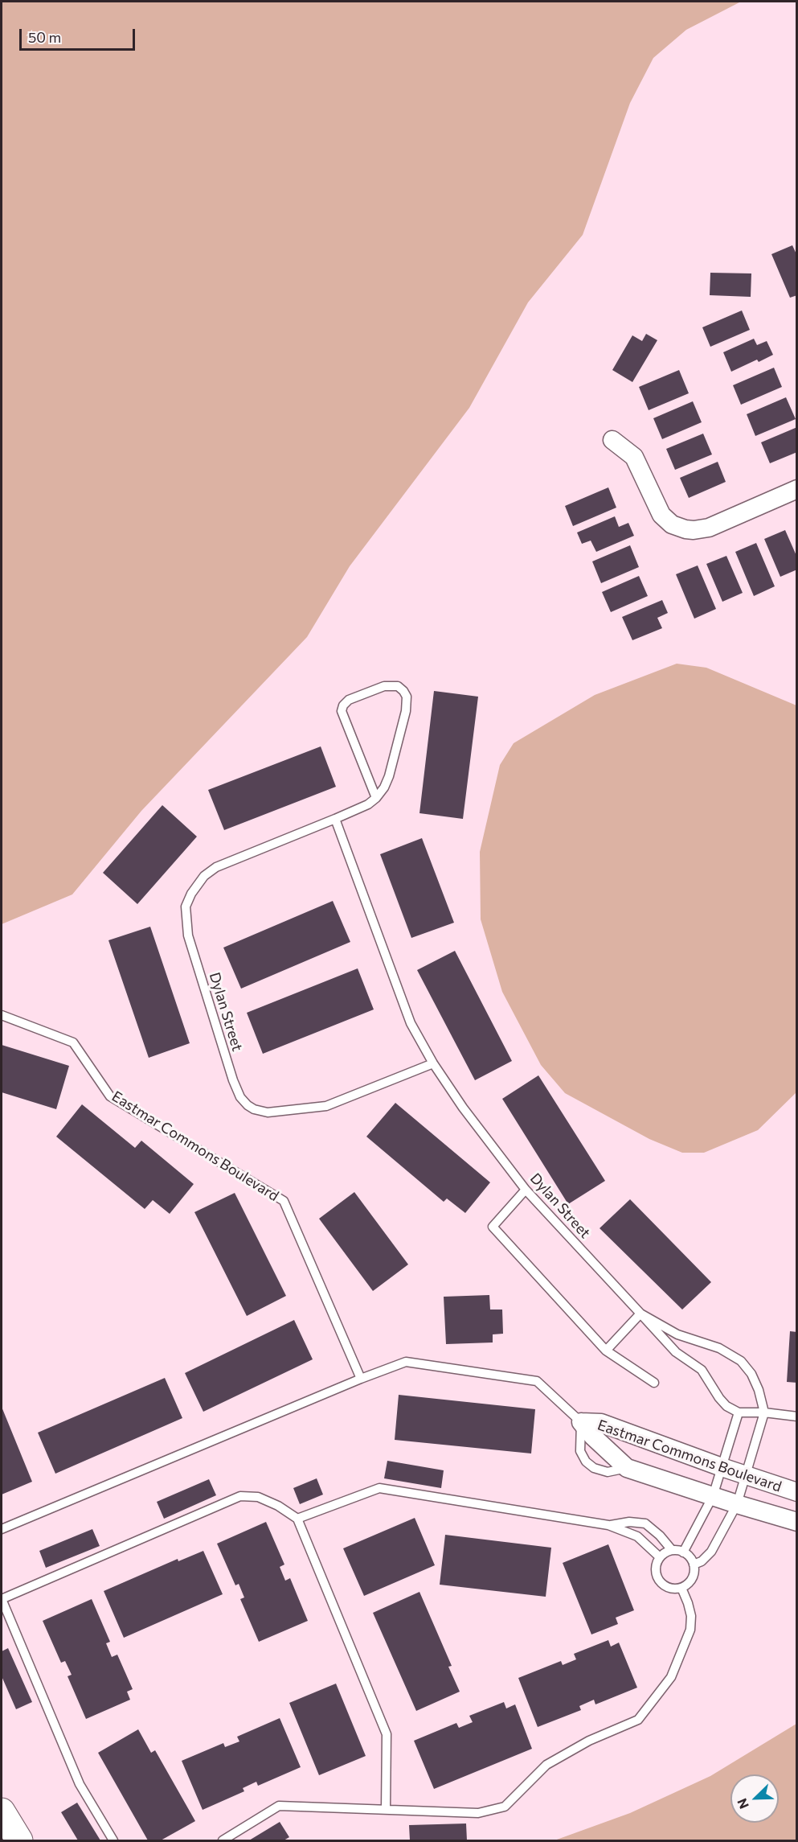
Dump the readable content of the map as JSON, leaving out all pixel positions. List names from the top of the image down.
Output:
{
  "streets": {
    "street": ["Eastmar Commons Boulevard"],
    "lane": ["Dylan Street"]
  },
  "crossings": [
    ["Dylan Street", "Eastmar Commons Boulevard"]
  ],
  "scale_bar": "50 m",
  "north": "bottom left"
}
